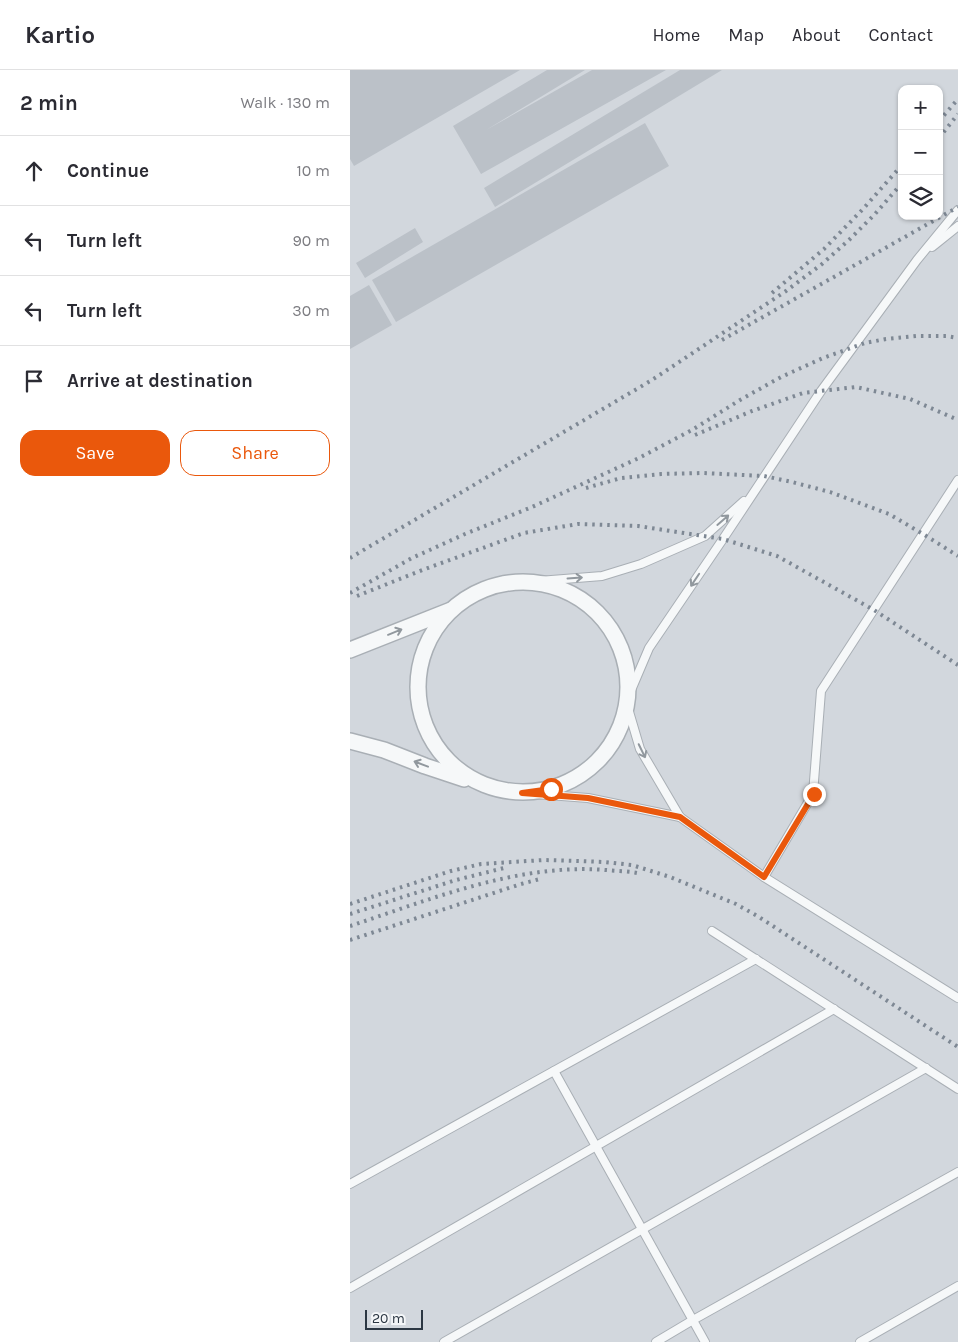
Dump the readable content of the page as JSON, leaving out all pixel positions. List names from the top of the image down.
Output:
{
  "scale_bar": "20 m",
  "page": {
    "header": "Kartio",
    "nav": [
      "Home",
      "Map",
      "About",
      "Contact"
    ],
    "heading": ["2 min", "Walk · 130 m"],
    "map_buttons": ["+", "−"],
    "list": [
      ["Continue", "10 m"],
      ["Turn left", "90 m"],
      ["Turn left", "30 m"],
      "Arrive at destination"
    ],
    "buttons": ["Save", "Share"],
    "scale": "20 m"
  }
}
